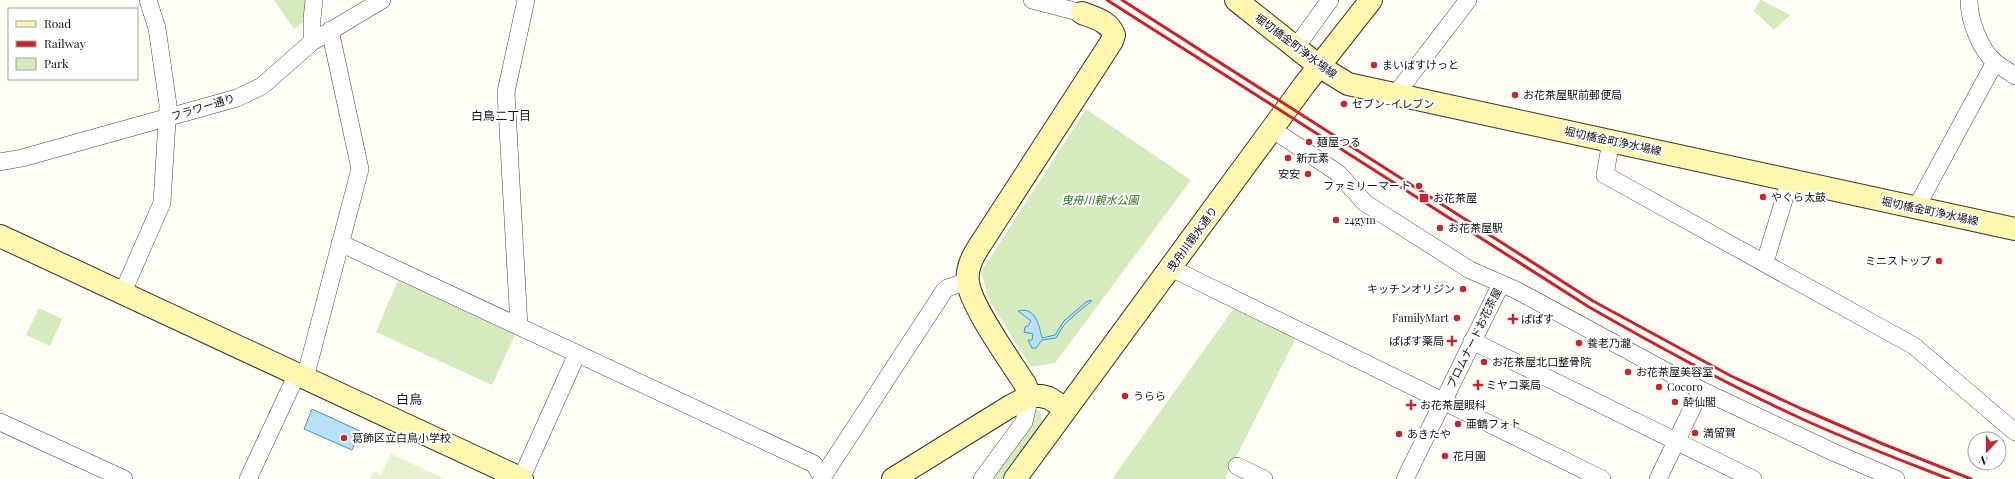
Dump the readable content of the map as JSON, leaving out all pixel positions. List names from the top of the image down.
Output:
{
  "streets": {
    "street": [
      "堀切橋金町浄水場線",
      "フラワー通り",
      "曳舟川親水通り",
      "プロムナードお花茶屋"
    ]
  },
  "crossings": [
    ["堀切橋金町浄水場線", "曳舟川親水通り"]
  ],
  "districts": ["白鳥二丁目", "白鳥"],
  "parks": ["曳舟川親水公園"],
  "places": {
    "other": [
      "まいばすけっと",
      "お花茶屋駅前郵便局",
      "セブン-イレブン",
      "麺屋つる",
      "新元素",
      "安安",
      "ファミリーマート",
      "やぐら太鼓",
      "24gym",
      "お花茶屋駅",
      "ミニストップ",
      "キッチンオリジン",
      "FamilyMart",
      "養老乃瀧",
      "お花茶屋北口整骨院",
      "お花茶屋美容室",
      "Cocoro",
      "うらら",
      "酔仙閣",
      "亜鶴フォト",
      "満留賀",
      "あきたや",
      "葛飾区立白鳥小学校",
      "花月園"
    ],
    "transit": ["お花茶屋"],
    "health": [
      "ぱぱす",
      "ぱぱす薬局",
      "ミヤコ薬局",
      "お花茶屋眼科"
    ]
  },
  "legend": ["Road", "Railway", "Park"],
  "north": "bottom"
}
